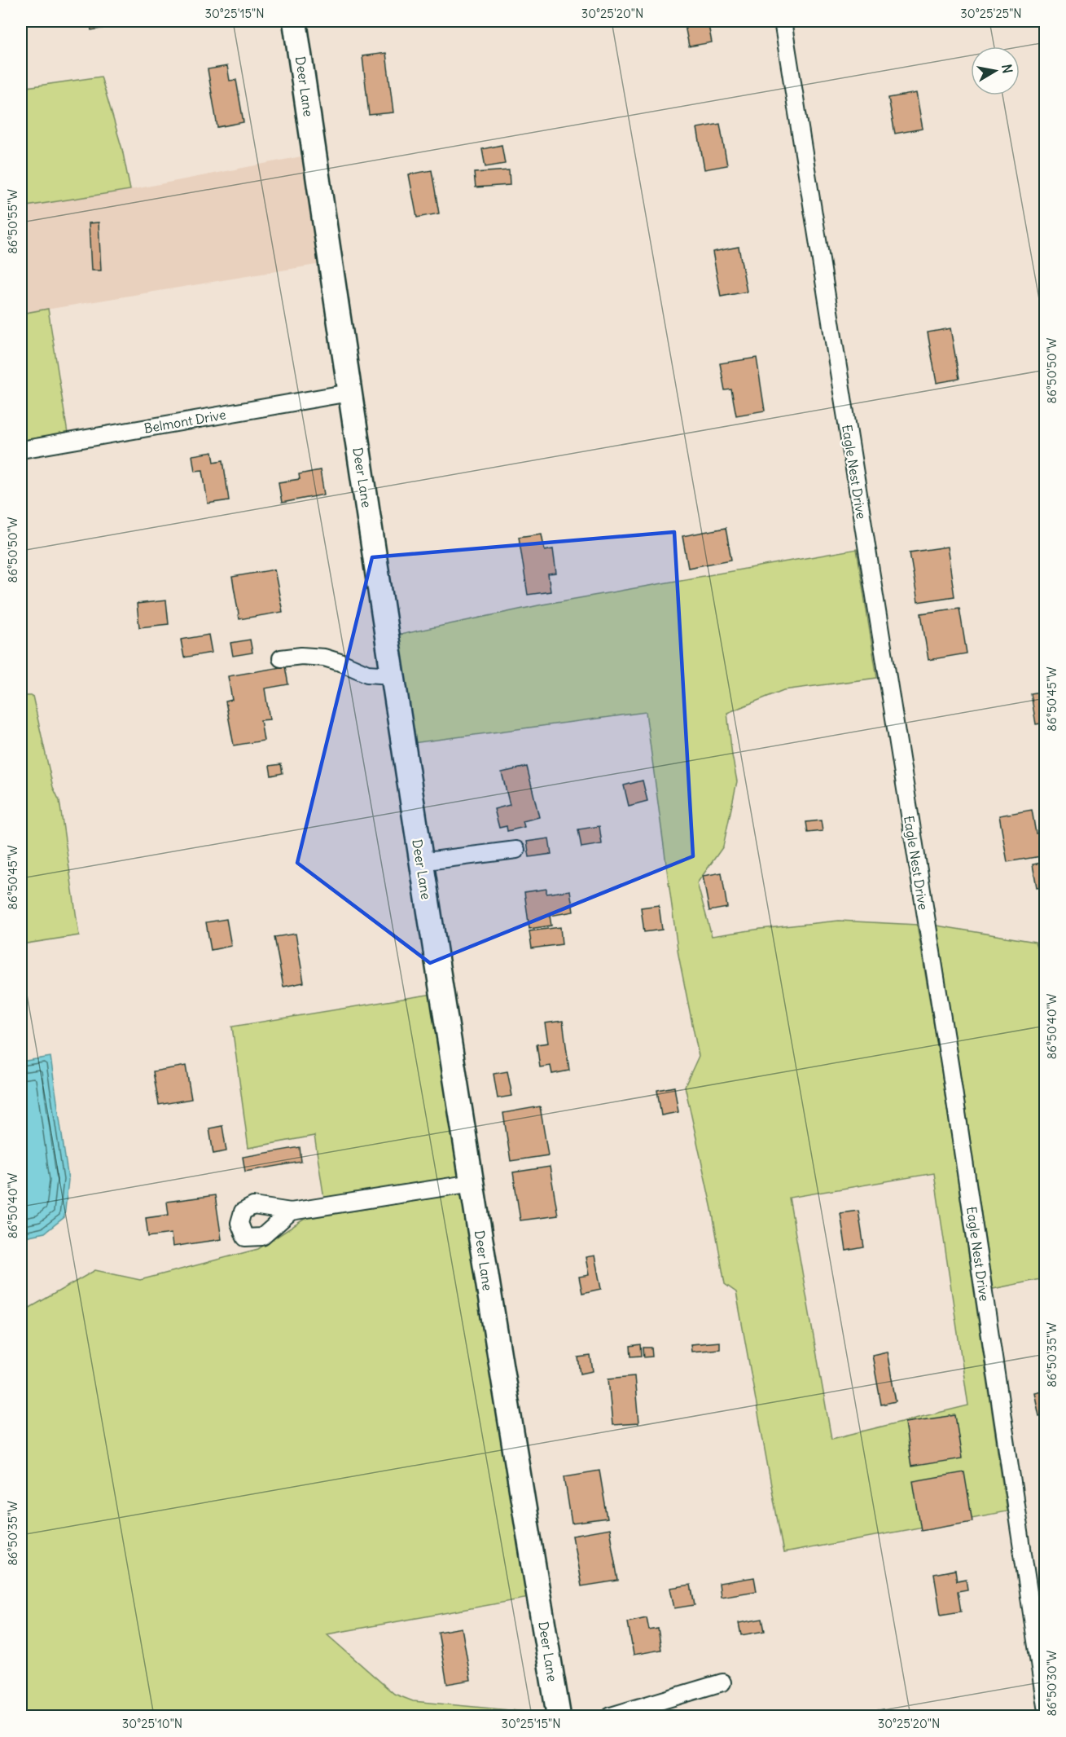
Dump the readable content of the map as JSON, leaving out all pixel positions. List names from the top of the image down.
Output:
{
  "streets": {
    "street": ["Deer Lane", "Belmont Drive", "Eagle Nest Drive"]
  },
  "crossings": [
    ["Deer Lane", "Belmont Drive"]
  ],
  "north": "right",
  "coordinates": [
    "30°25'15\"N",
    "30°25'20\"N",
    "30°25'25\"N",
    "86°50'55\"W",
    "86°50'50\"W",
    "86°50'45\"W",
    "86°50'40\"W",
    "86°50'35\"W",
    "86°50'30\"W",
    "30°25'10\"N"
  ]
}
